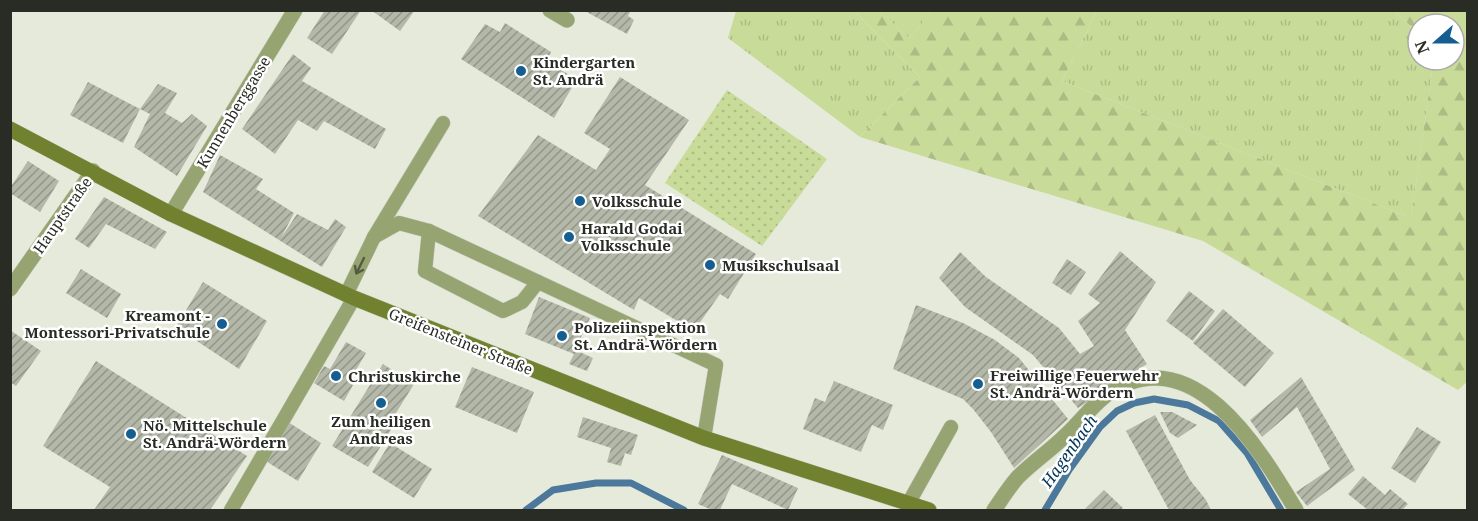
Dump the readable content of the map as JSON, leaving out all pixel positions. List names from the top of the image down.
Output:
{
  "streets": {
    "main road": ["Greifensteiner Straße"],
    "street": ["Kunnenberggasse", "Hauptstraße"]
  },
  "crossings": [
    ["Kunnenberggasse", "Greifensteiner Straße"],
    ["Hauptstraße", "Greifensteiner Straße"]
  ],
  "water": ["Hagenbach"],
  "places": [
    "Kindergarten St. Andrä",
    "Volksschule",
    "Harald Godai Volksschule",
    "Musikschulsaal",
    "Kreamont - Montessori-Privatschule",
    "Polizeiinspektion St. Andrä-Wördern",
    "Christuskirche",
    "Freiwillige Feuerwehr St. Andrä-Wördern",
    "Zum heiligen Andreas",
    "Nö. Mittelschule St. Andrä-Wördern"
  ],
  "north": "left"
}
